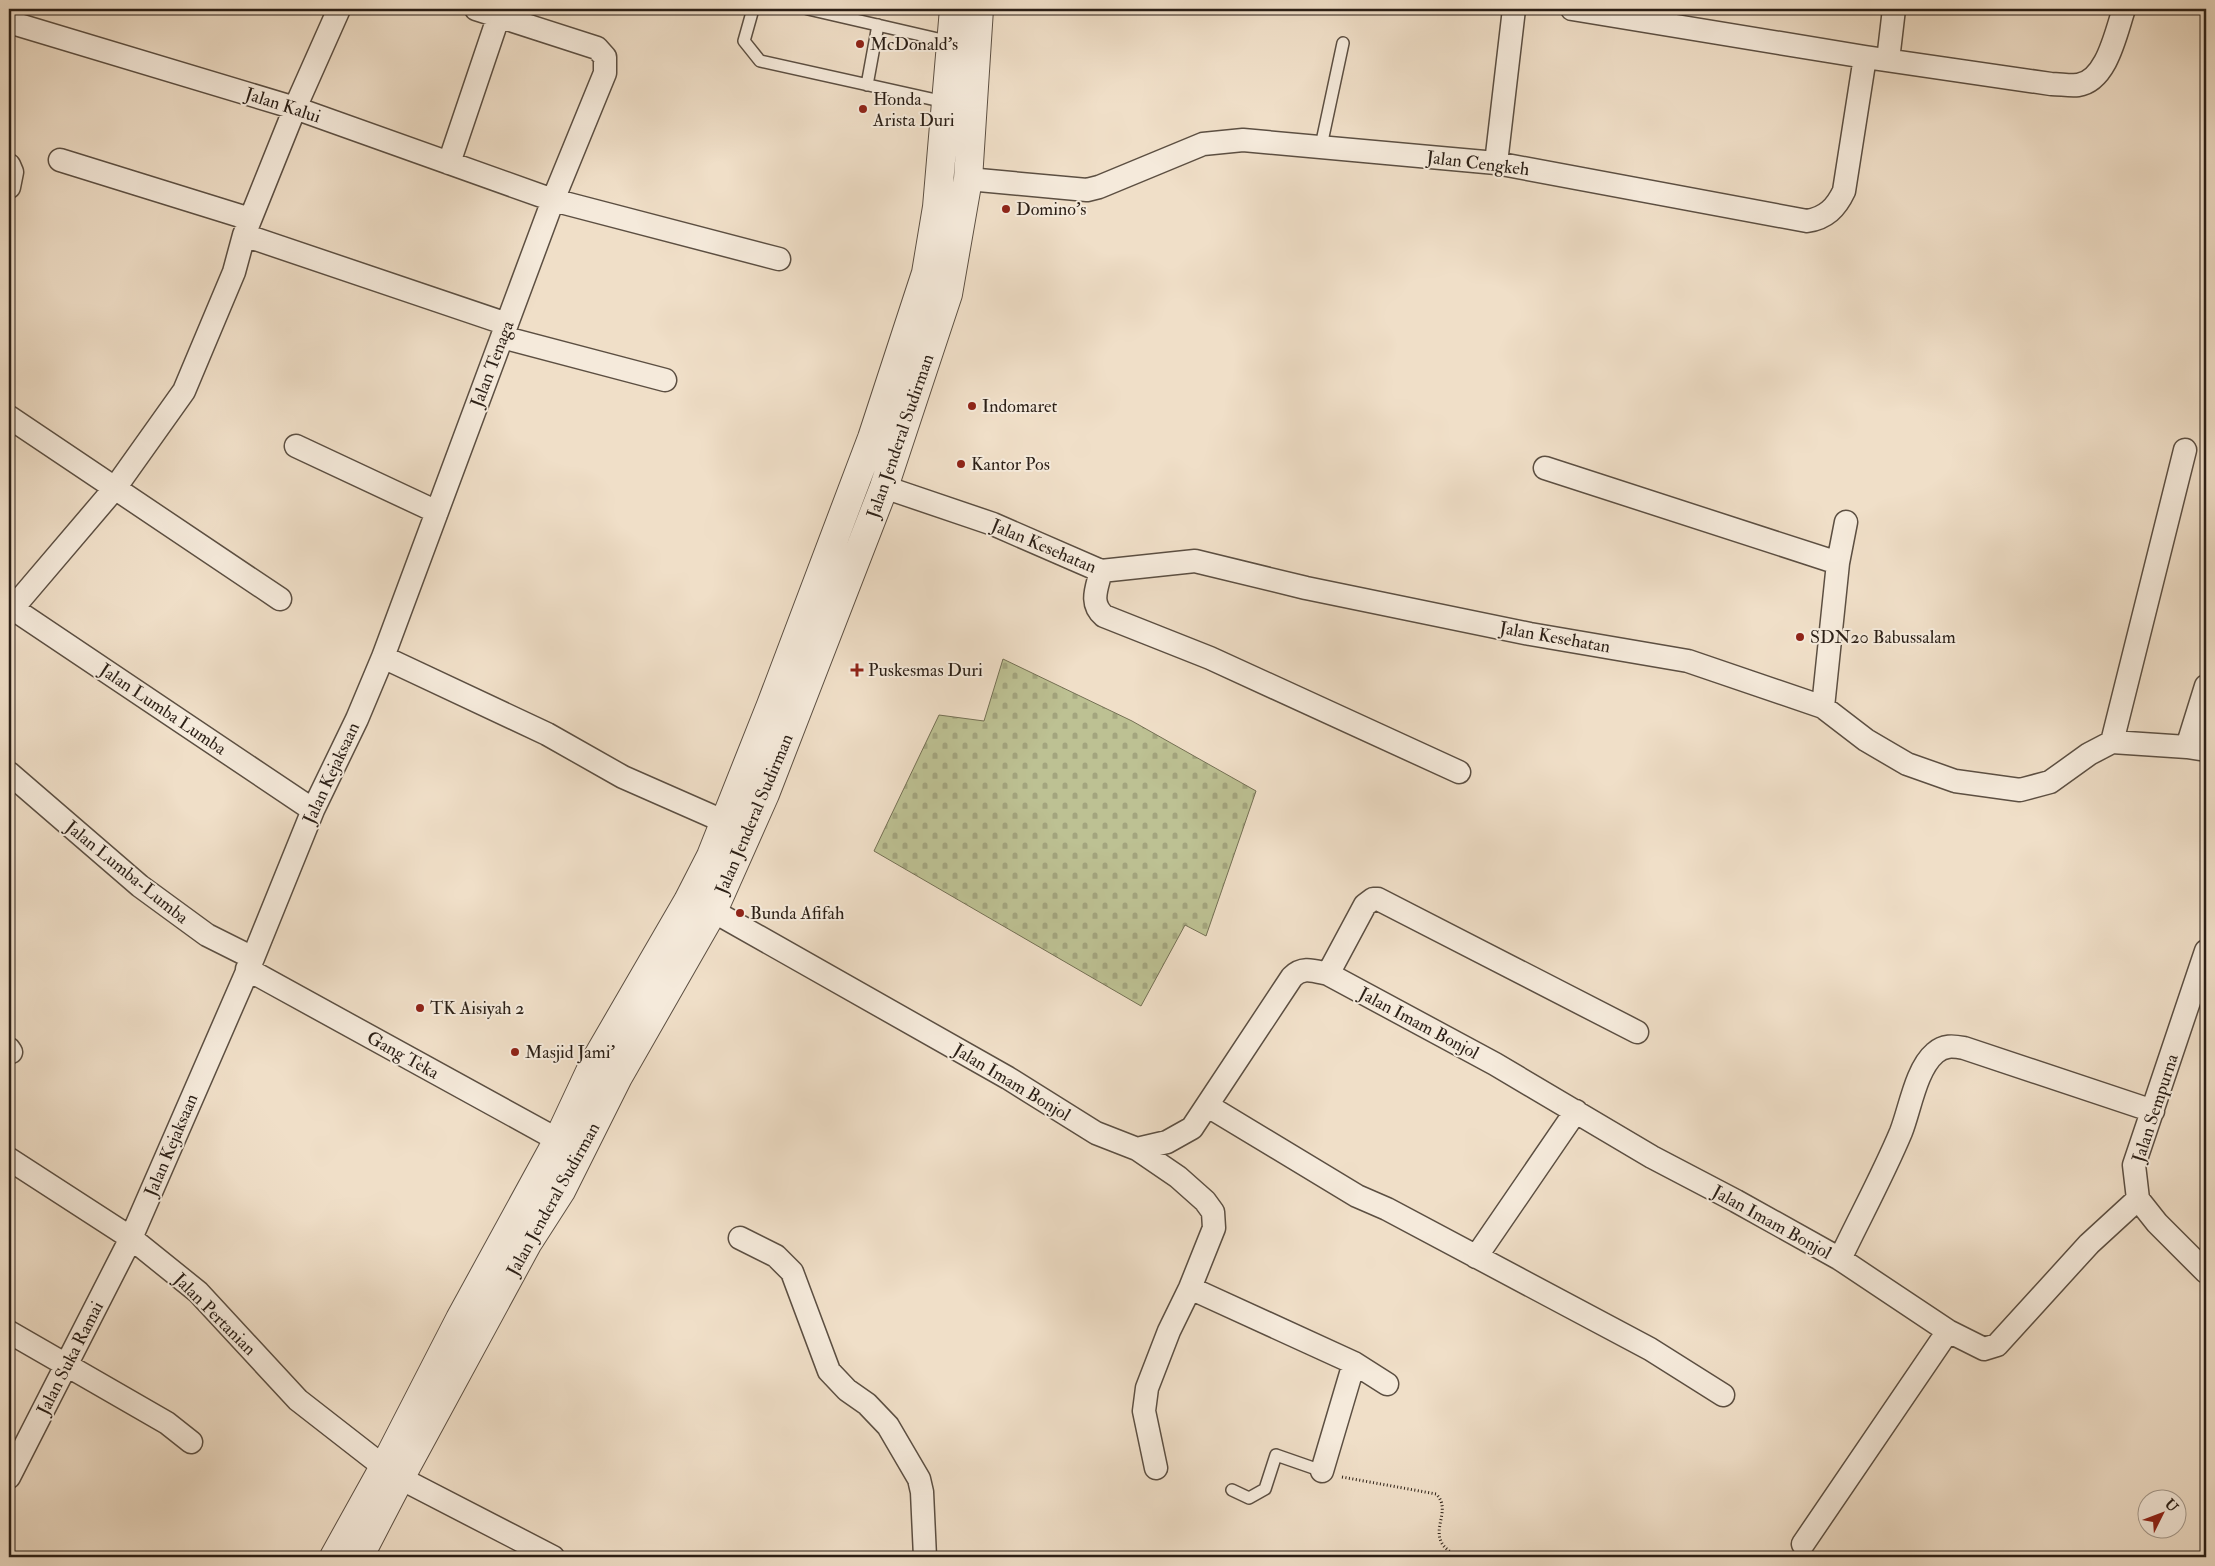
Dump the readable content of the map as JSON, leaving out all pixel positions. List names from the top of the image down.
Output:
{
  "streets": {
    "street": [
      "Jalan Kalui",
      "Jalan Cengkeh",
      "Jalan Tenaga",
      "Jalan Jenderal Sudirman",
      "Jalan Kesehatan",
      "Jalan Lumba Lumba",
      "Jalan Kejaksaan",
      "Jalan Lumba-Lumba",
      "Jalan Imam Bonjol",
      "Gang Teka",
      "Jalan Sempurna",
      "Jalan Pertanian",
      "Jalan Suka Ramai"
    ]
  },
  "crossings": [
    ["Jalan Kalui", "Jalan Tenaga"],
    ["Jalan Cengkeh", "Jalan Jenderal Sudirman"],
    ["Jalan Tenaga", "Jalan Kejaksaan"],
    ["Jalan Jenderal Sudirman", "Jalan Kesehatan"],
    ["Jalan Jenderal Sudirman", "Jalan Imam Bonjol"],
    ["Jalan Jenderal Sudirman", "Gang Teka"],
    ["Jalan Jenderal Sudirman", "Jalan Pertanian"],
    ["Jalan Lumba Lumba", "Jalan Kejaksaan"],
    ["Jalan Kejaksaan", "Jalan Lumba-Lumba"],
    ["Jalan Kejaksaan", "Gang Teka"],
    ["Jalan Kejaksaan", "Jalan Pertanian"],
    ["Jalan Kejaksaan", "Jalan Suka Ramai"],
    ["Jalan Lumba-Lumba", "Gang Teka"],
    ["Jalan Imam Bonjol", "Jalan Sempurna"],
    ["Jalan Pertanian", "Jalan Suka Ramai"]
  ],
  "places": {
    "other": [
      "McDonald's",
      "Honda Arista Duri",
      "Domino's",
      "Indomaret",
      "Kantor Pos",
      "SDN20 Babussalam",
      "Bunda Afifah",
      "TK Aisiyah 2",
      "Masjid Jami'"
    ],
    "health": ["Puskesmas Duri"]
  },
  "north": "top right"
}
